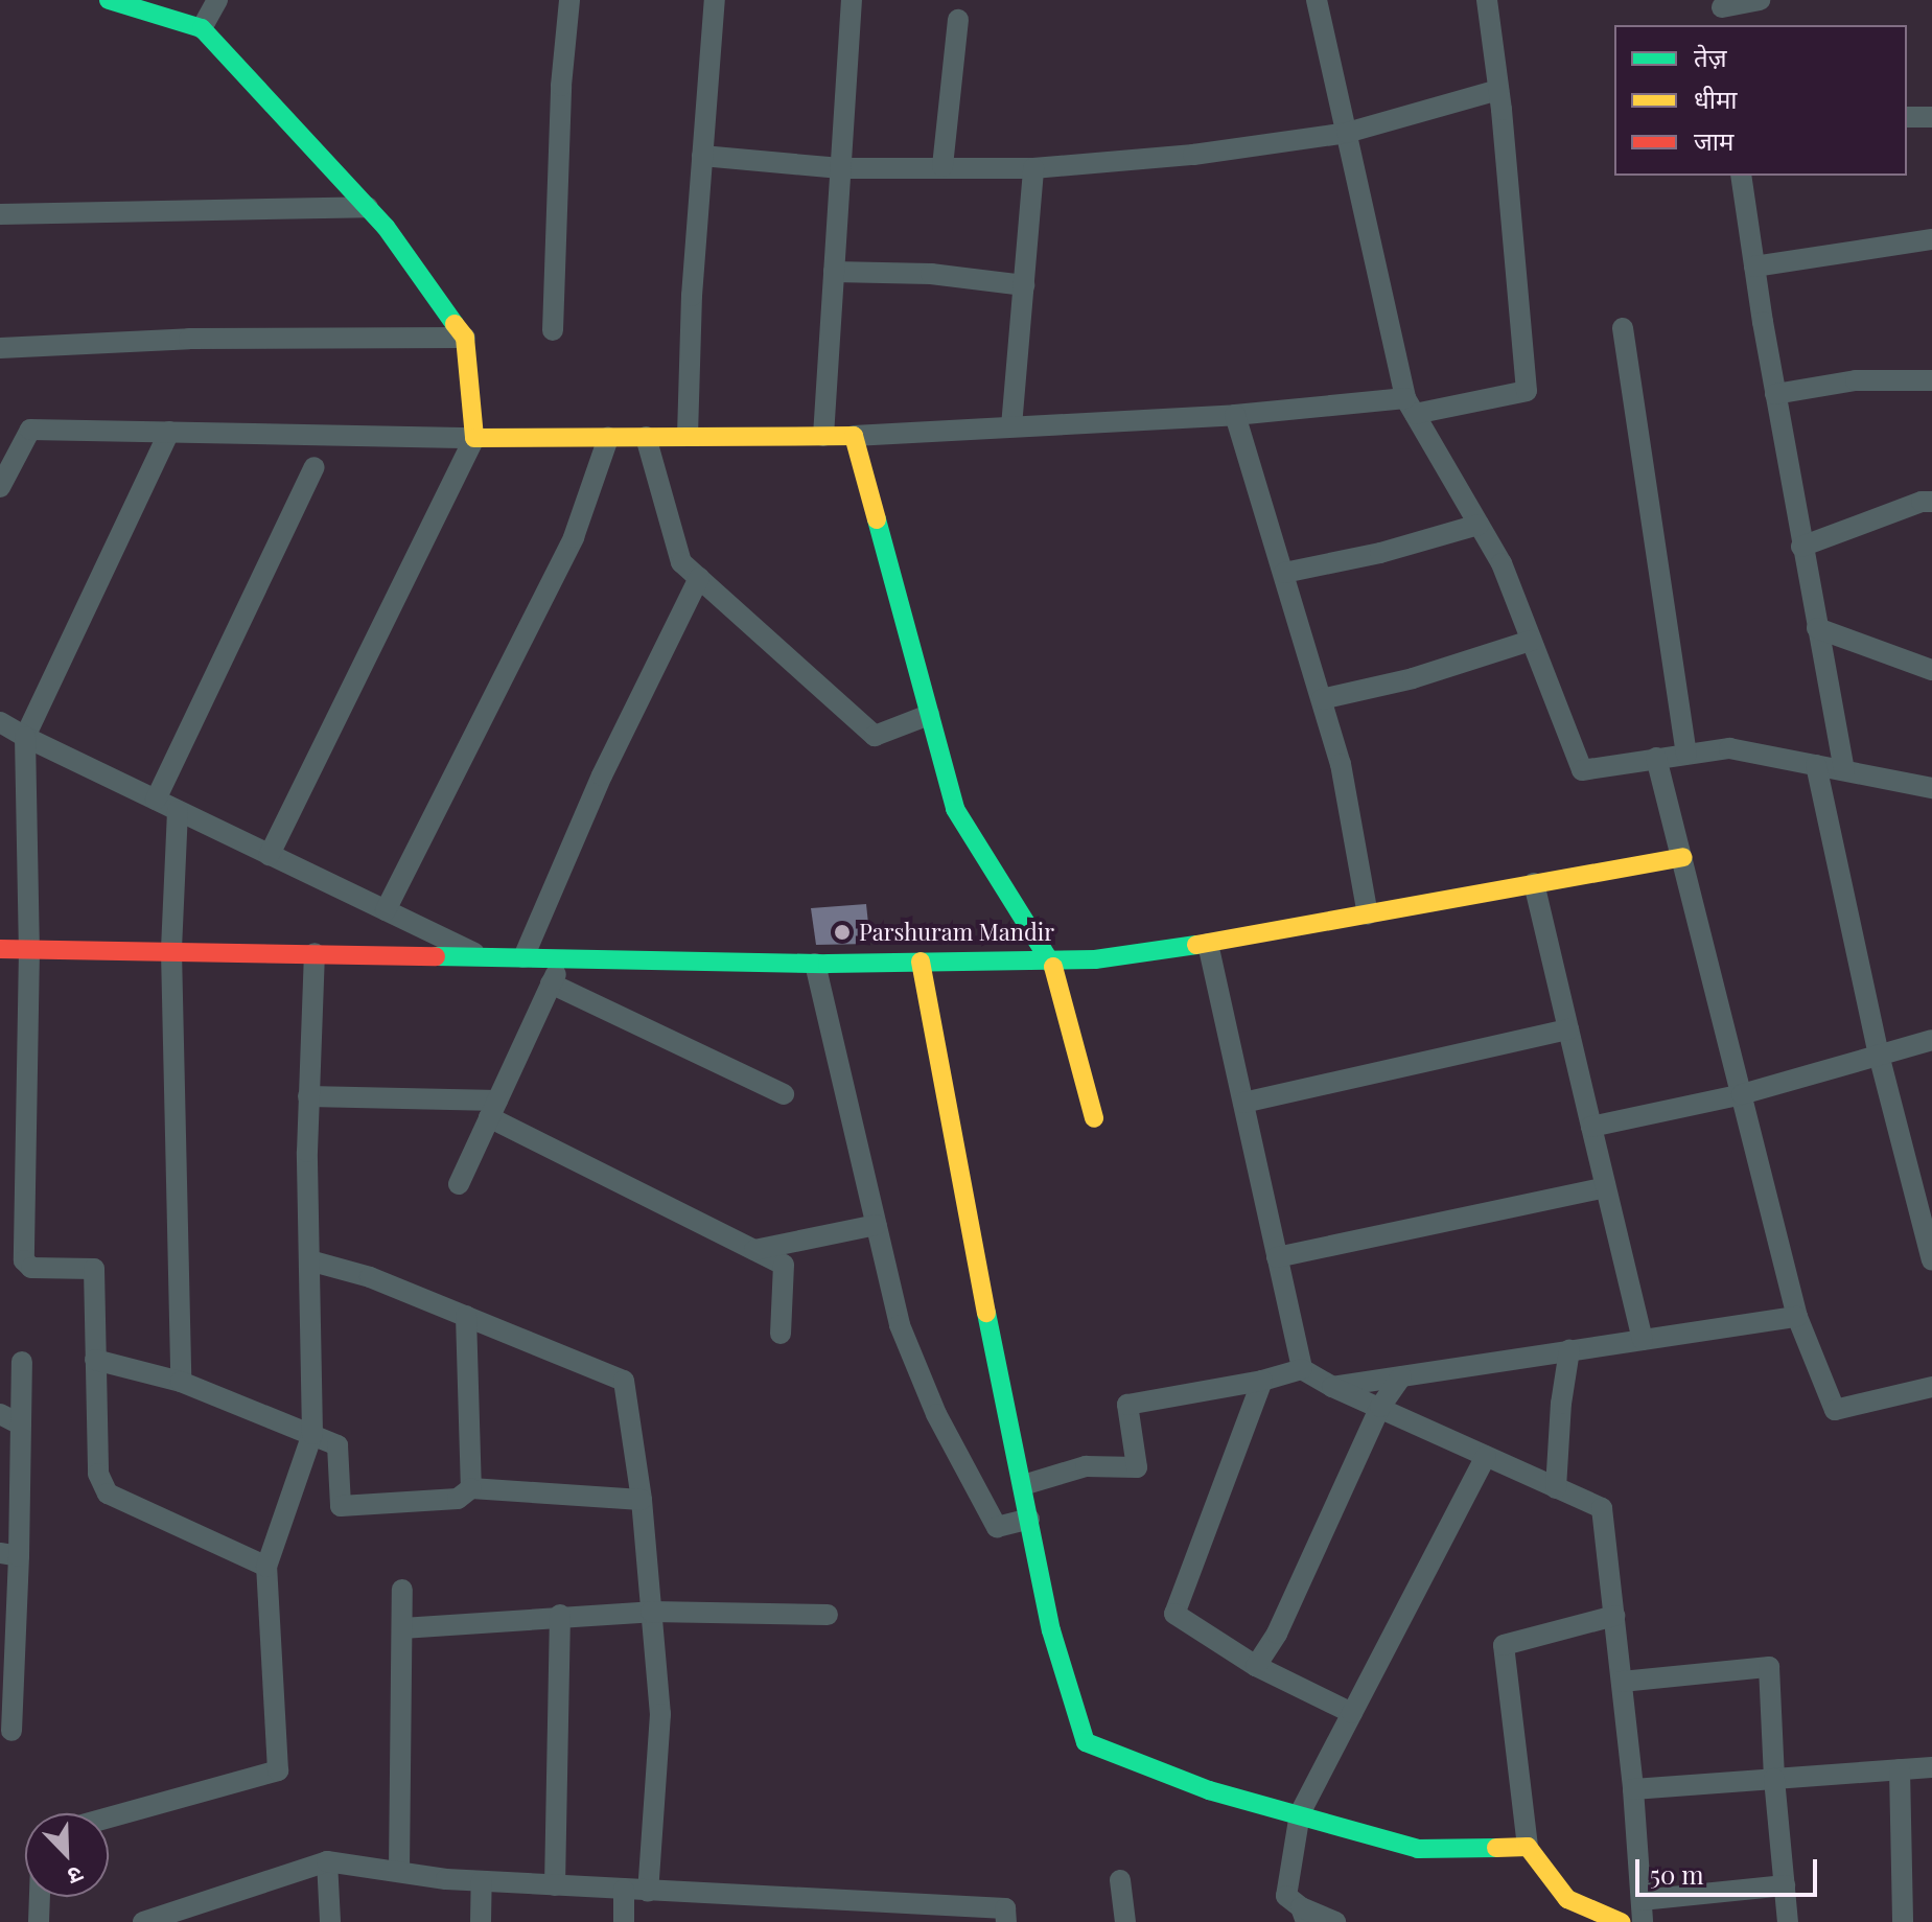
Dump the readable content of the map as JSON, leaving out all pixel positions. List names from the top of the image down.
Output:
{
  "places": ["Parshuram Mandir"],
  "legend": ["तेज़", "धीमा", "जाम"],
  "scale_bar": "50 m",
  "north": "bottom right"
}
